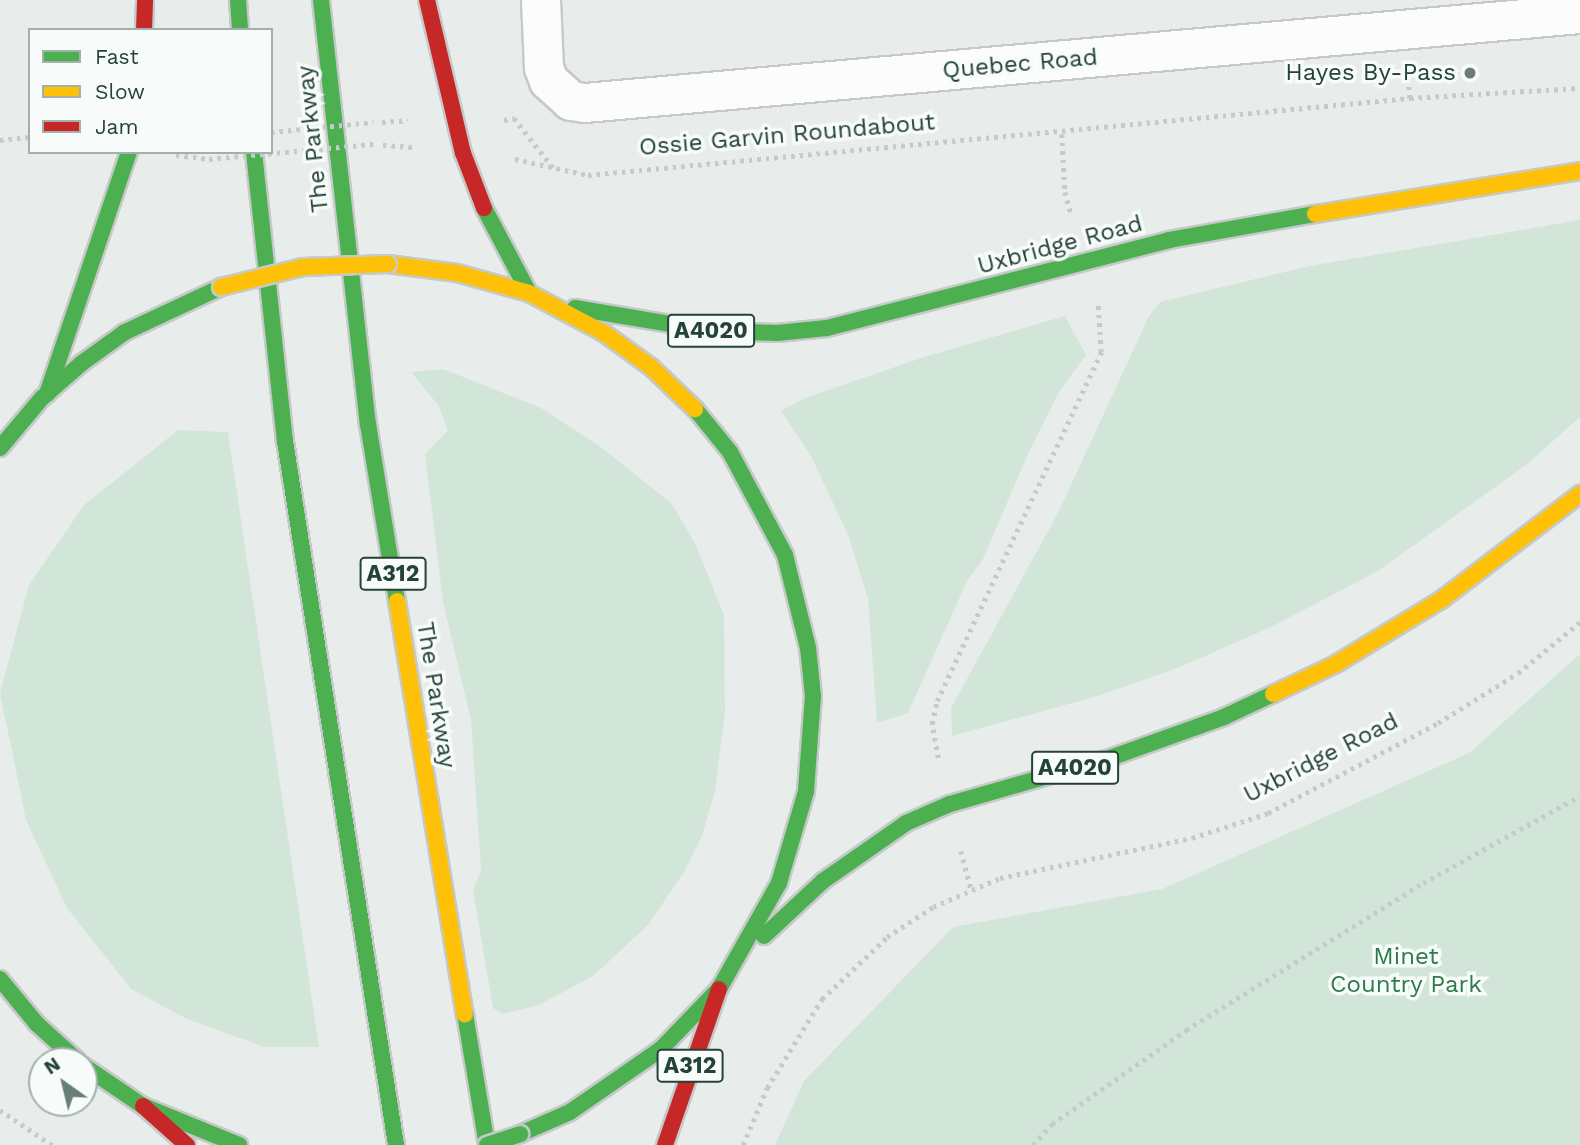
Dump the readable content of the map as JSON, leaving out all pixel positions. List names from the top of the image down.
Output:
{
  "streets": {
    "main road": [
      "The Parkway",
      "Uxbridge Road",
      "A4020",
      "A312"
    ],
    "street": ["Quebec Road"],
    "path": ["Ossie Garvin Roundabout"]
  },
  "parks": ["Minet Country Park"],
  "places": ["Hayes By-Pass"],
  "legend": ["Fast", "Slow", "Jam"],
  "north": "top left"
}
